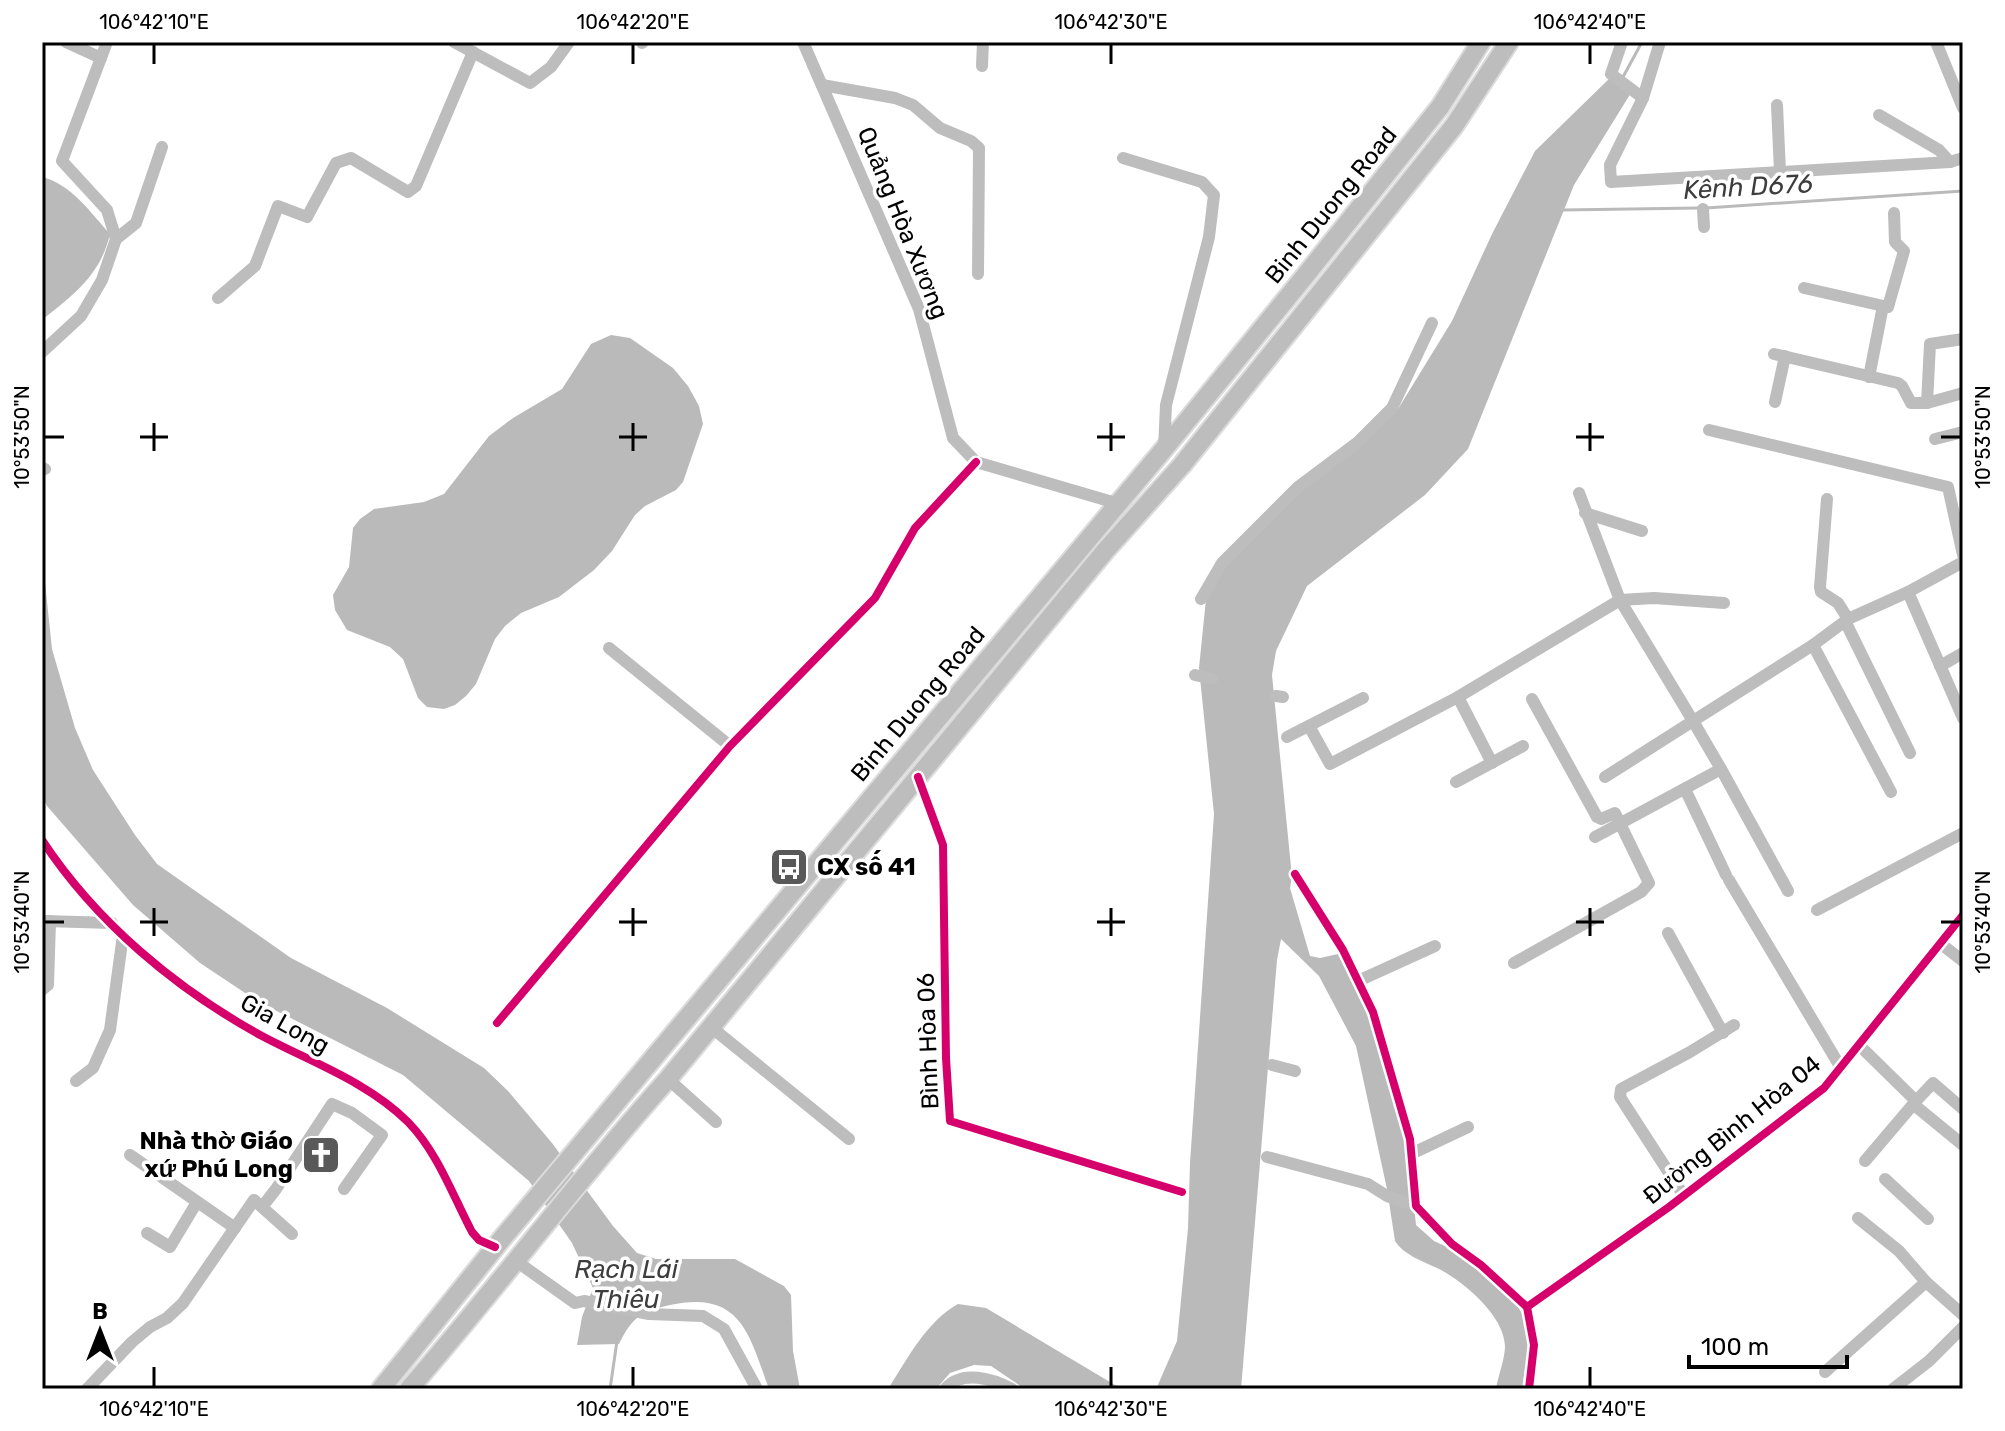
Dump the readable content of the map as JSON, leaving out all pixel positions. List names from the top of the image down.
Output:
{
  "streets": {
    "highway": ["Binh Duong Road"],
    "street": [
      "Quảng Hòa Xương",
      "Gia Long",
      "Bình Hòa 06",
      "Đường Bình Hòa 04"
    ]
  },
  "crossings": [
    ["Binh Duong Road", "Gia Long"],
    ["Binh Duong Road", "Bình Hòa 06"]
  ],
  "water": ["Kênh D676", "Rạch Lái Thiêu"],
  "places": {
    "bus stop": ["CX số 41"],
    "church": ["Nhà thờ Giáo xứ Phú Long"]
  },
  "scale_bar": "100 m",
  "north": "top",
  "coordinates": [
    "106°42'10\"E",
    "106°42'20\"E",
    "106°42'30\"E",
    "106°42'40\"E",
    "10°53'50\"N",
    "10°53'40\"N"
  ]
}
